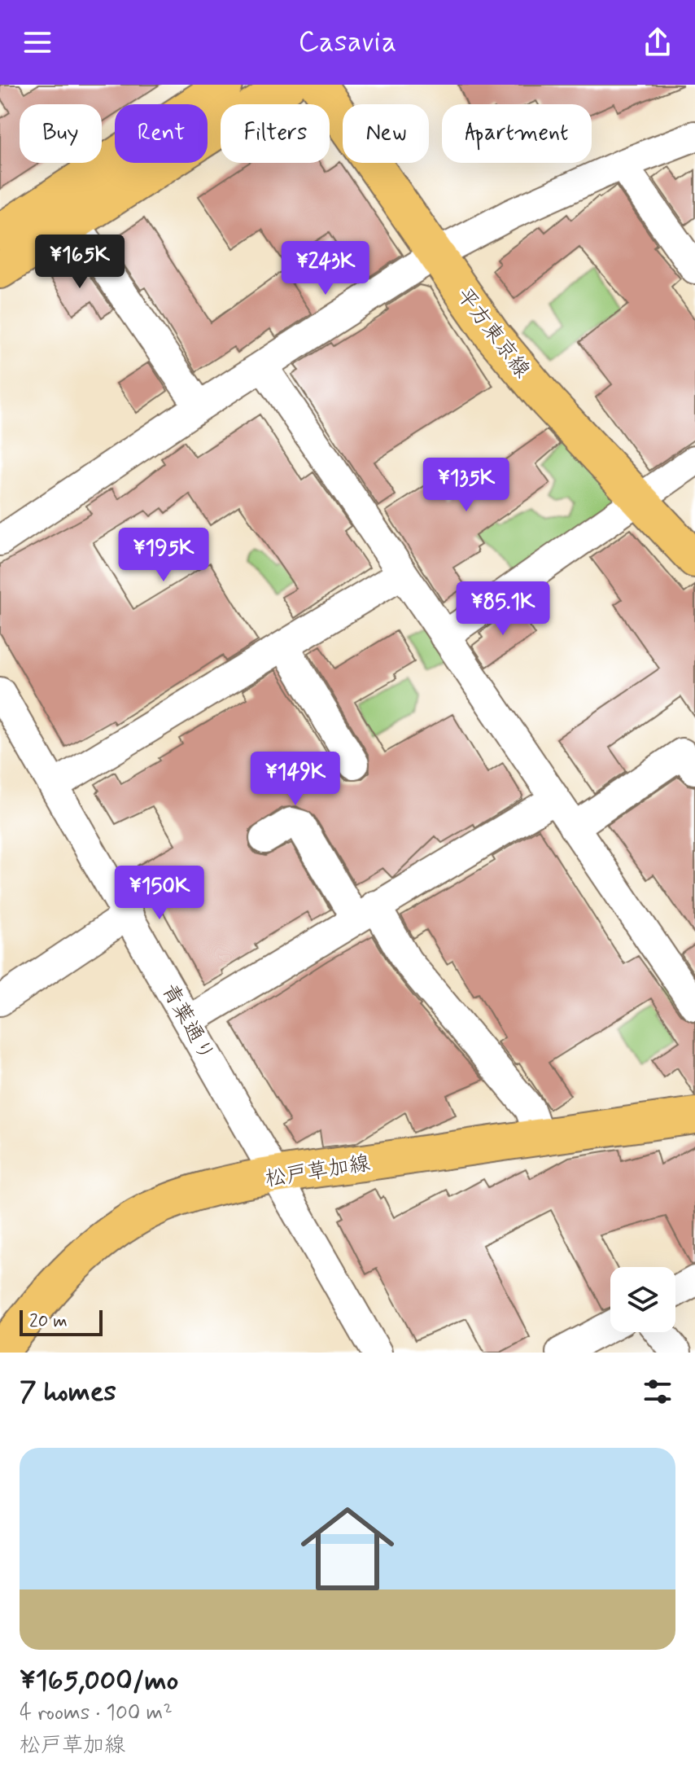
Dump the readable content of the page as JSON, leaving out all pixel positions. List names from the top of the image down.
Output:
{
  "streets": {
    "main road": ["平方東京線", "松戸草加線"],
    "street": ["青葉通り"]
  },
  "crossings": [
    ["青葉通り", "松戸草加線"]
  ],
  "scale_bar": "20 m",
  "page": {
    "header": "Casavia",
    "chip": [
      "Buy",
      "Rent",
      "Filters",
      "New",
      "Apartment"
    ],
    "price": [
      "¥165K",
      "¥243K",
      "¥135K",
      "¥195K",
      "¥85.1K",
      "¥149K",
      "¥150K"
    ],
    "scale": "20 m",
    "heading": "7 homes",
    "list": [
      {
        "name": "¥165,000/mo",
        "note": "4 rooms · 100 m² · 松戸草加線"
      }
    ]
  }
}
